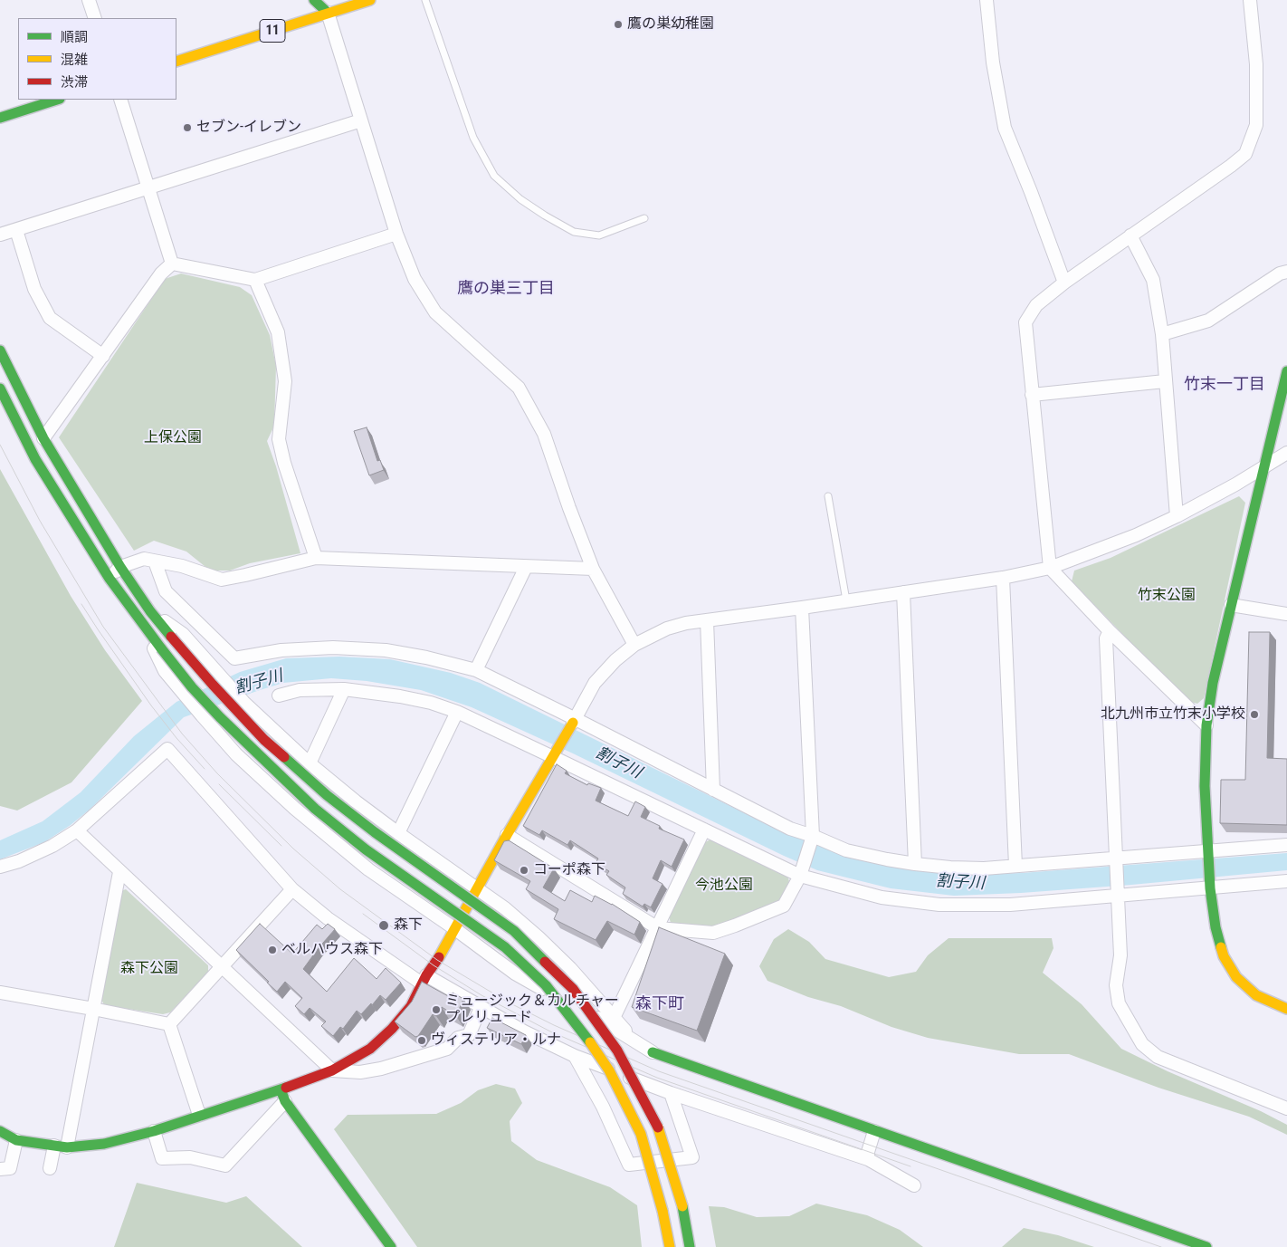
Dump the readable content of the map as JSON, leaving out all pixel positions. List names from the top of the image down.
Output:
{
  "streets": {
    "street": ["11"]
  },
  "districts": ["鷹の巣三丁目", "竹末一丁目", "森下町"],
  "water": ["割子川"],
  "parks": [
    "上保公園",
    "竹末公園",
    "今池公園",
    "森下公園"
  ],
  "places": [
    "鷹の巣幼稚園",
    "セブン-イレブン",
    "北九州市立竹末小学校",
    "コーポ森下",
    "森下",
    "ベルハウス森下",
    "ミュージック＆カルチャー プレリュード",
    "ヴィステリア・ルナ"
  ],
  "legend": ["順調", "混雑", "渋滞"]
}
